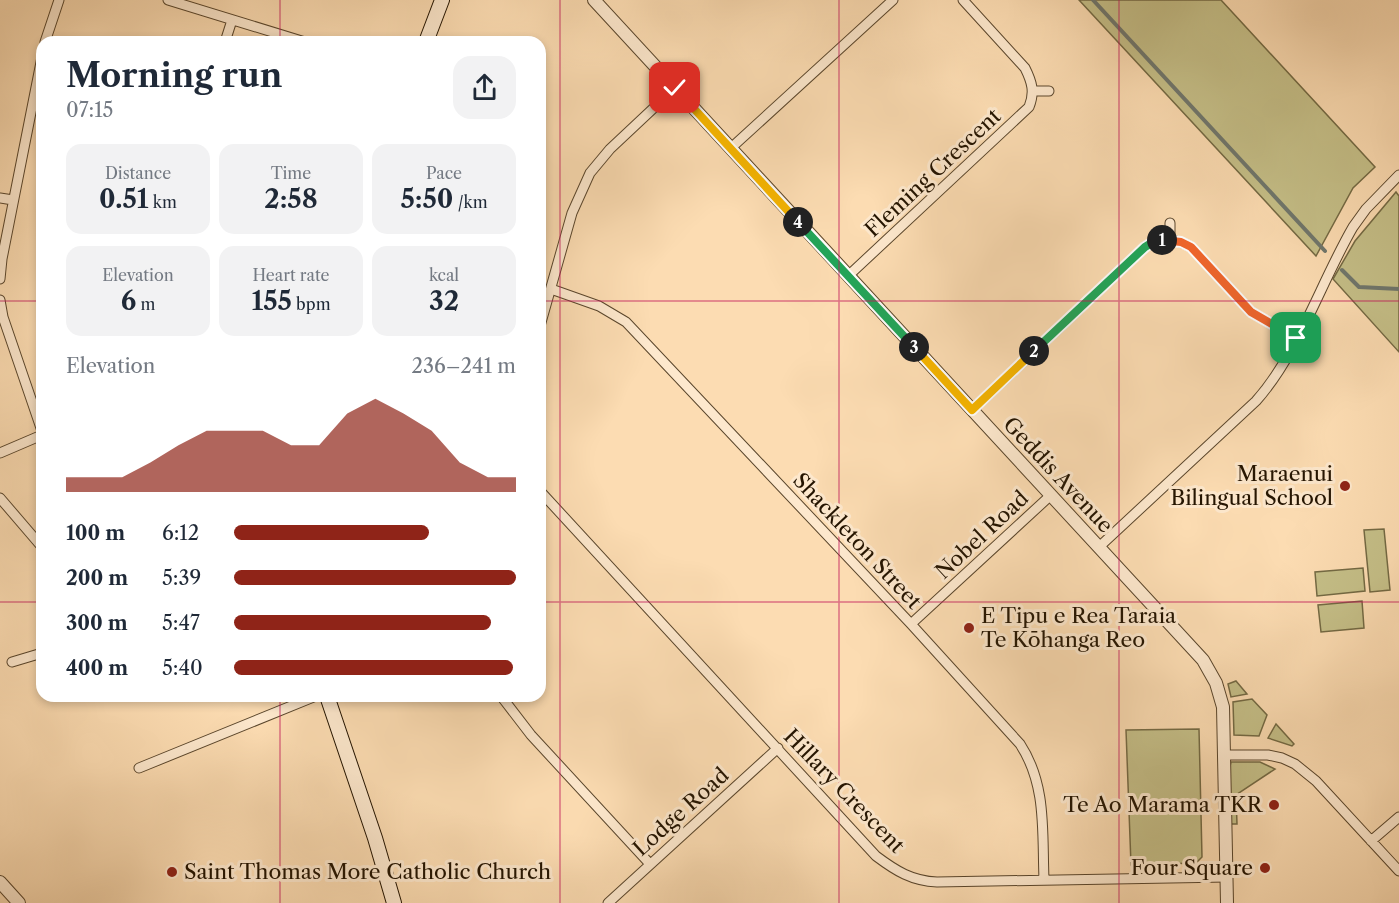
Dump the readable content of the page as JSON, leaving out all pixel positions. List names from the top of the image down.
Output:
{
  "streets": {
    "street": [
      "Fleming Crescent",
      "Geddis Avenue",
      "Nobel Road",
      "Shackleton Street",
      "Hillary Crescent",
      "Lodge Road"
    ]
  },
  "crossings": [
    ["Fleming Crescent", "Geddis Avenue"],
    ["Geddis Avenue", "Nobel Road"],
    ["Geddis Avenue", "Hillary Crescent"],
    ["Nobel Road", "Shackleton Street"],
    ["Shackleton Street", "Hillary Crescent"],
    ["Hillary Crescent", "Lodge Road"]
  ],
  "places": [
    "Maraenui Bilingual School",
    "E Tipu e Rea Taraia Te Kōhanga Reo",
    "Te Ao Marama TKR",
    "Four Square",
    "Saint Thomas More Catholic Church"
  ],
  "page": {
    "heading": ["Morning run", "07:15"],
    "stats": [
      ["Distance", "0.51 km"],
      ["Time", "2:58"],
      ["Pace", "5:50 /km"],
      ["Elevation", "6 m"],
      ["Heart rate", "155 bpm"],
      ["kcal", "32"]
    ],
    "pins": [
      "4",
      "1",
      "3",
      "2"
    ],
    "chart": ["Elevation", "236–241 m"],
    "list": [
      {
        "name": "100 m",
        "note": "6:12"
      },
      {
        "name": "200 m",
        "note": "5:39"
      },
      {
        "name": "300 m",
        "note": "5:47"
      },
      {
        "name": "400 m",
        "note": "5:40"
      }
    ]
  }
}
